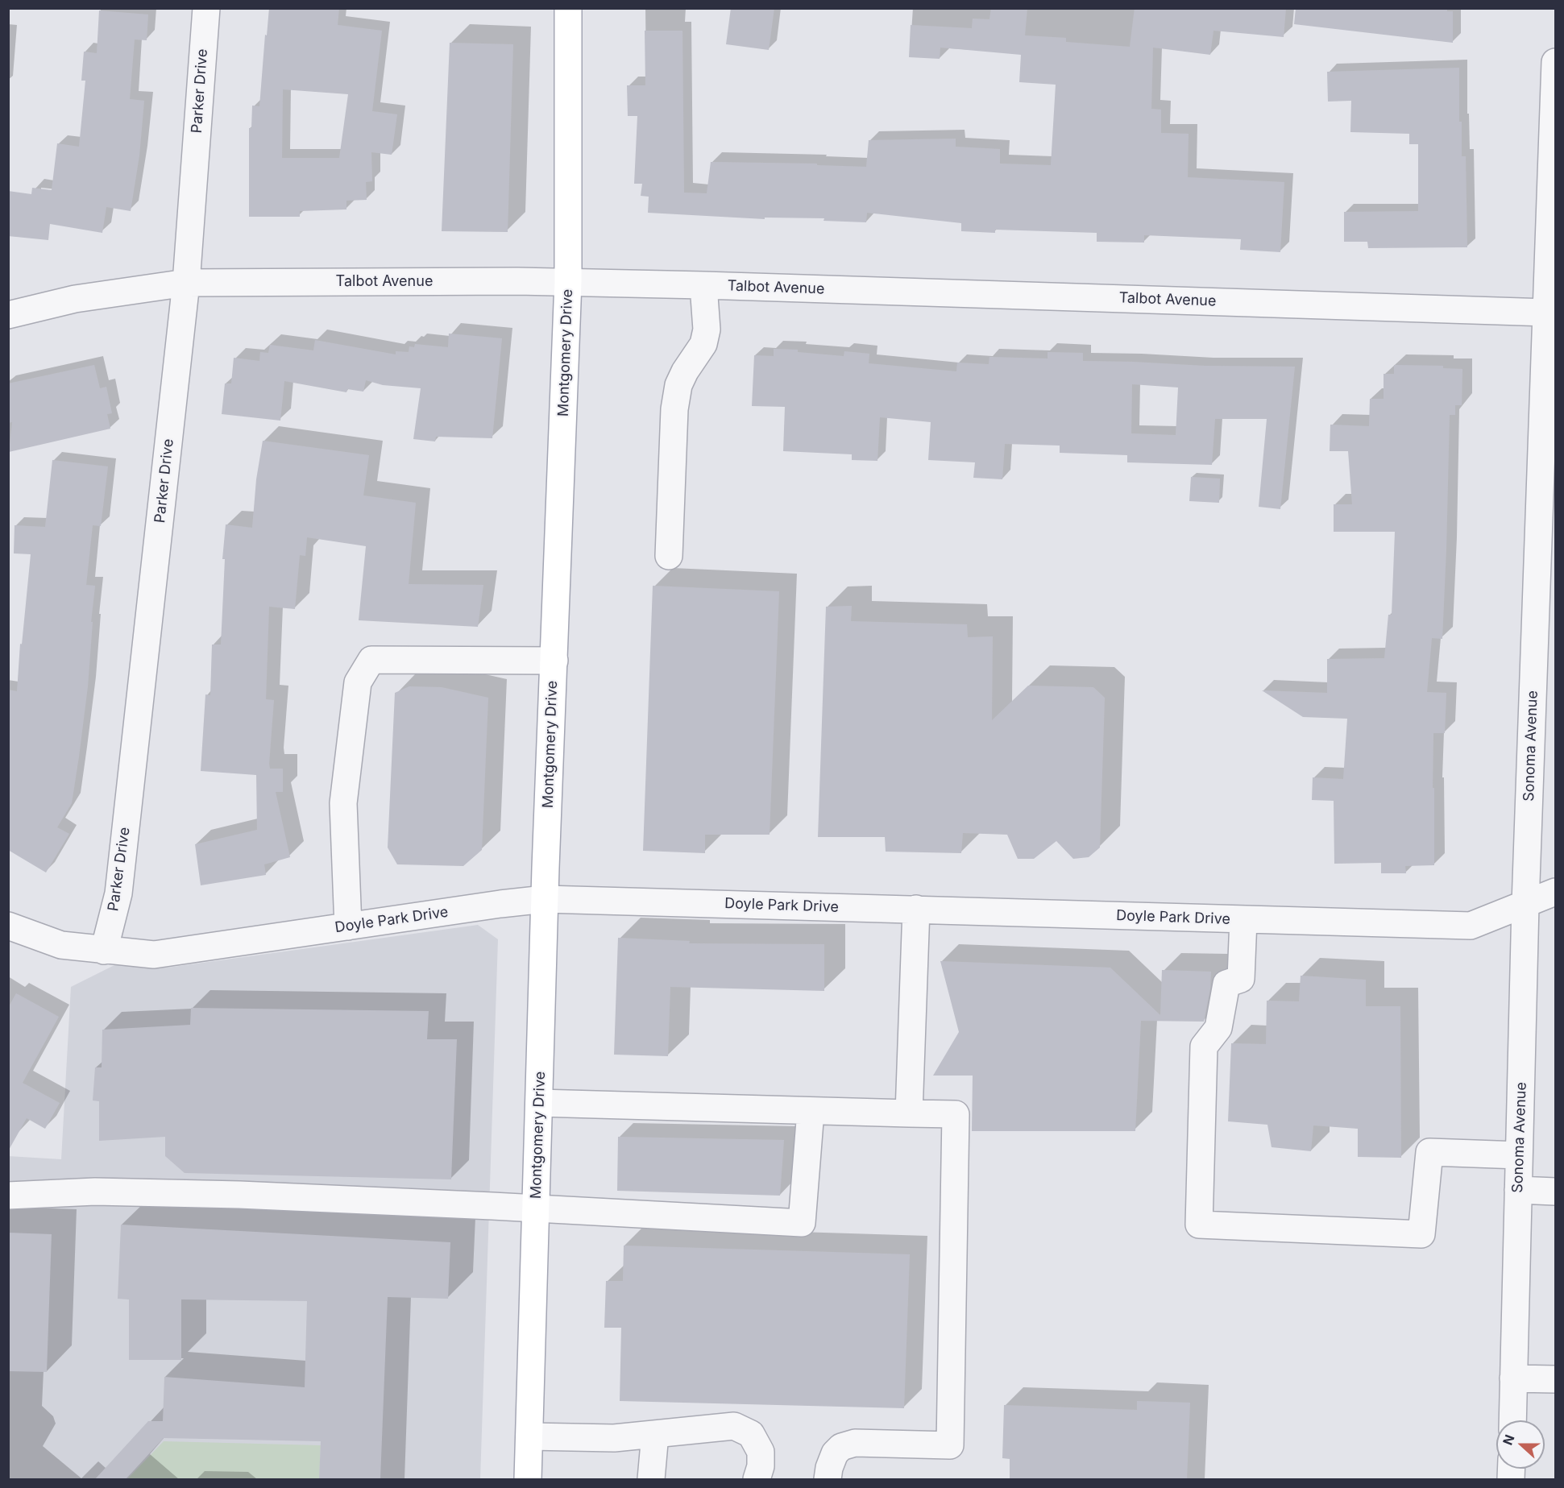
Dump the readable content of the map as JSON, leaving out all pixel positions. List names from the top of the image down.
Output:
{
  "streets": {
    "main road": ["Montgomery Drive"],
    "street": [
      "Parker Drive",
      "Talbot Avenue",
      "Sonoma Avenue",
      "Doyle Park Drive"
    ]
  },
  "crossings": [
    ["Parker Drive", "Talbot Avenue"],
    ["Parker Drive", "Doyle Park Drive"],
    ["Talbot Avenue", "Montgomery Drive"],
    ["Talbot Avenue", "Sonoma Avenue"],
    ["Montgomery Drive", "Doyle Park Drive"],
    ["Sonoma Avenue", "Doyle Park Drive"]
  ],
  "north": "left"
}
